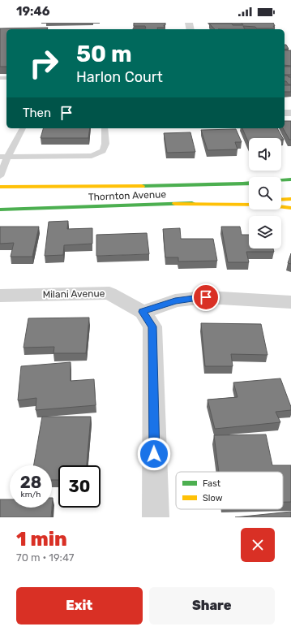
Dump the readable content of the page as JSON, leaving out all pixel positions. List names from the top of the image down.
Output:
{
  "streets": {
    "main road": ["Thornton Avenue"],
    "street": ["Milani Avenue"]
  },
  "legend": ["Fast", "Slow"],
  "page": {
    "status": "19:46",
    "turn": ["50 m", "Harlon Court"],
    "then": "Then",
    "speed": "28 km/h",
    "limit": "30",
    "heading": ["1 min", "70 m · 19:47"],
    "buttons": ["Exit", "Share"]
  }
}
